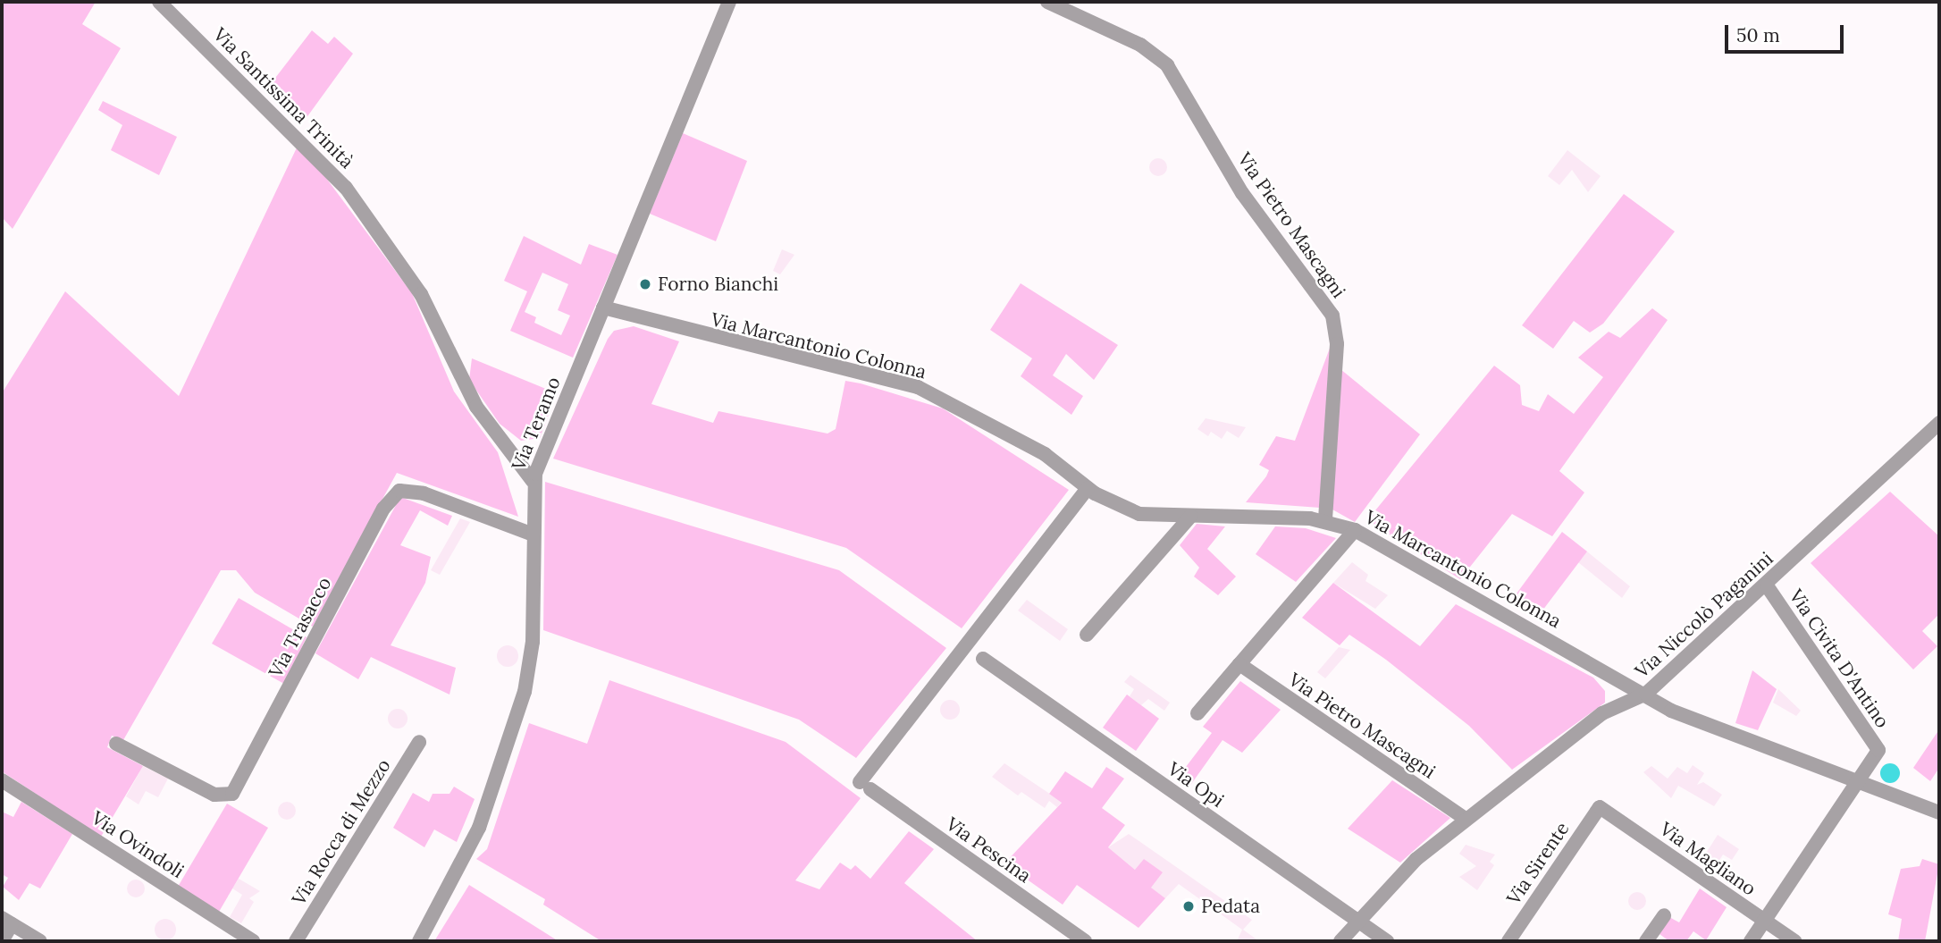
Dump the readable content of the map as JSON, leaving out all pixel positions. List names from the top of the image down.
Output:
{
  "streets": {
    "street": [
      "Via Santissima Trinità",
      "Via Pietro Mascagni",
      "Via Marcantonio Colonna",
      "Via Teramo",
      "Via Niccolò Paganini",
      "Via Trasacco",
      "Via Civita D'Antino",
      "Via Opi",
      "Via Rocca di Mezzo",
      "Via Ovindoli",
      "Via Pescina",
      "Via Magliano",
      "Via Sirente"
    ]
  },
  "crossings": [
    ["Via Santissima Trinità", "Via Teramo"],
    ["Via Pietro Mascagni", "Via Marcantonio Colonna"],
    ["Via Pietro Mascagni", "Via Niccolò Paganini"],
    ["Via Marcantonio Colonna", "Via Teramo"],
    ["Via Marcantonio Colonna", "Via Niccolò Paganini"],
    ["Via Marcantonio Colonna", "Via Civita D'Antino"],
    ["Via Marcantonio Colonna", "Via Pescina"],
    ["Via Teramo", "Via Trasacco"],
    ["Via Niccolò Paganini", "Via Civita D'Antino"],
    ["Via Niccolò Paganini", "Via Opi"],
    ["Via Magliano", "Via Sirente"]
  ],
  "places": ["Forno Bianchi", "Pedata"],
  "scale_bar": "50 m"
}
